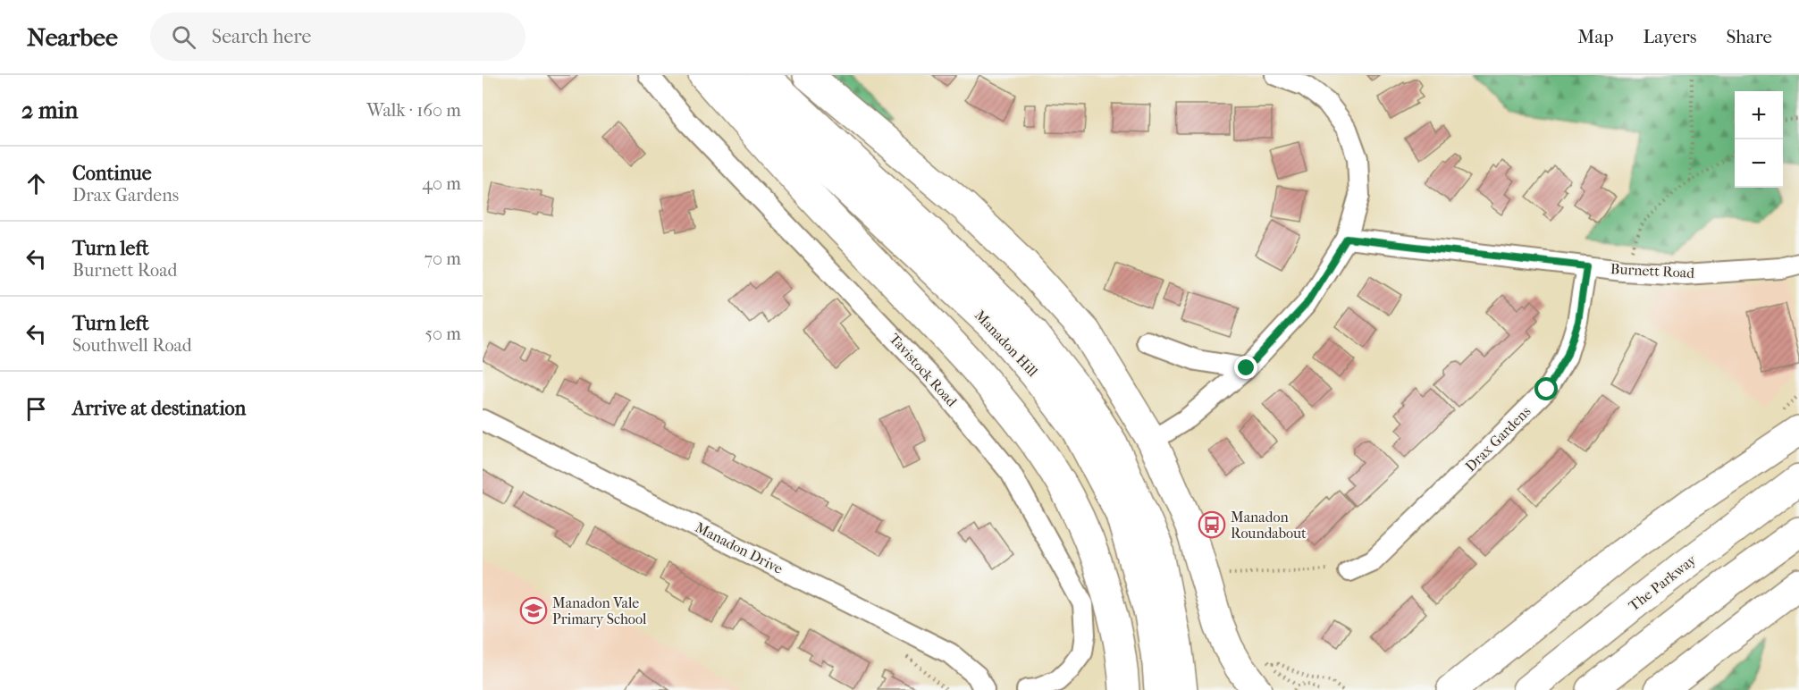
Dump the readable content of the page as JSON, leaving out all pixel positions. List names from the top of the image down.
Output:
{
  "streets": {
    "main road": ["Manadon Hill", "The Parkway"],
    "street": [
      "Burnett Road",
      "Tavistock Road",
      "Drax Gardens",
      "Manadon Drive"
    ]
  },
  "crossings": [
    ["Burnett Road", "Drax Gardens"]
  ],
  "places": {
    "bus stop": ["Manadon Roundabout"],
    "school or university": ["Manadon Vale Primary School"]
  },
  "page": {
    "header": "Nearbee",
    "search": "Search here",
    "nav": ["Map", "Layers", "Share"],
    "heading": ["2 min", "Walk · 160 m"],
    "map_buttons": ["+", "−"],
    "list": [
      ["Continue", "Drax Gardens", "40 m"],
      ["Turn left", "Burnett Road", "70 m"],
      ["Turn left", "Southwell Road", "50 m"],
      "Arrive at destination"
    ]
  }
}
